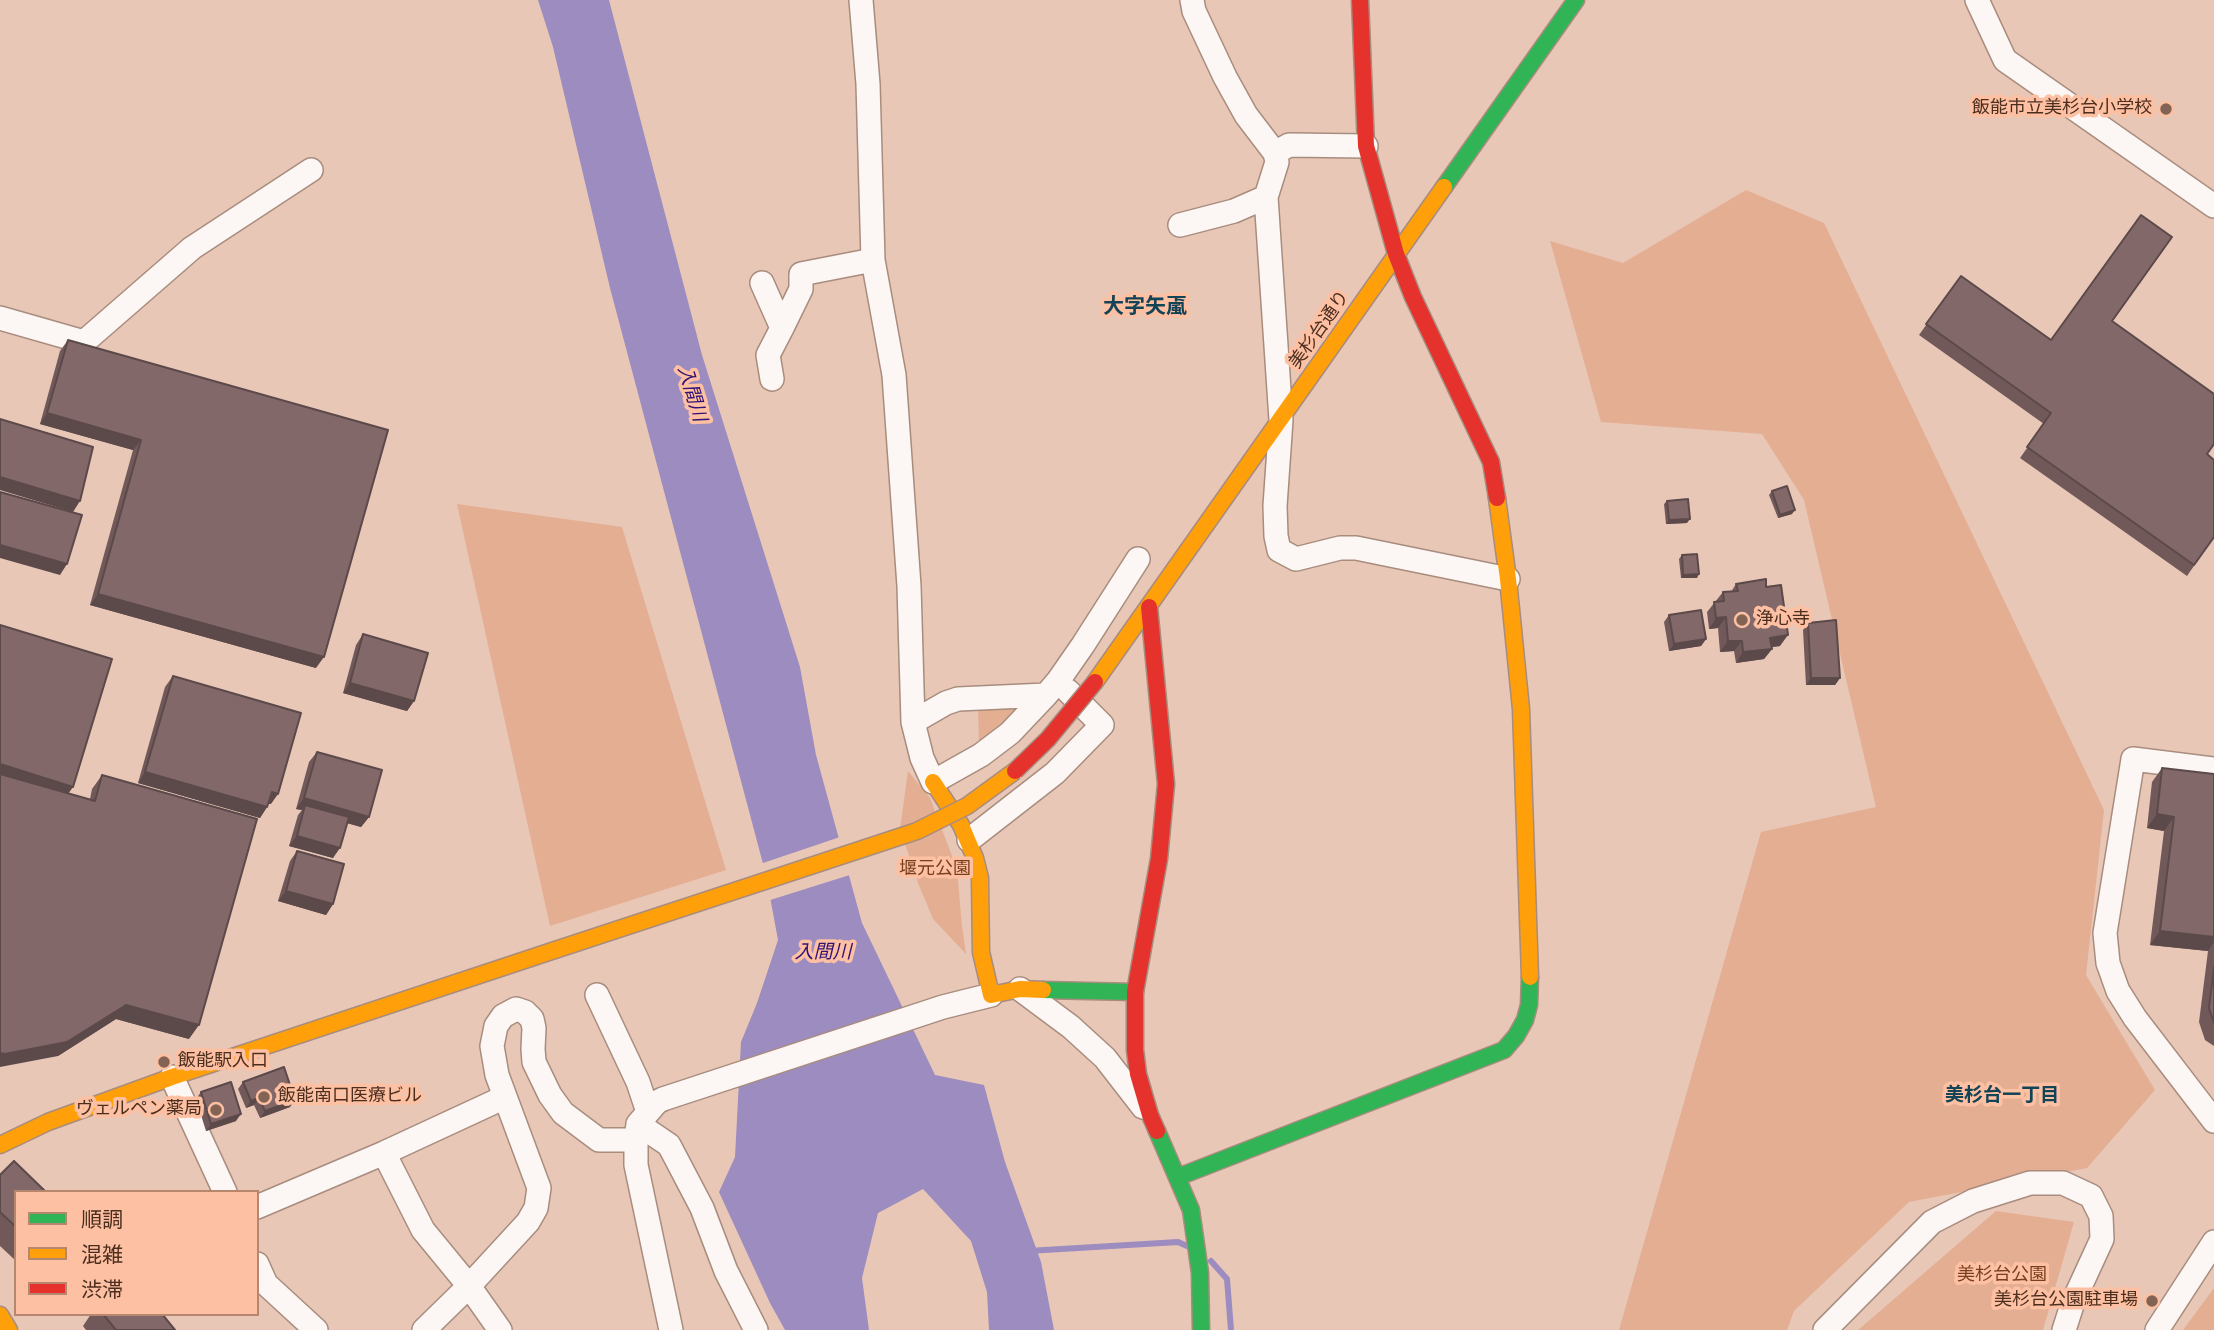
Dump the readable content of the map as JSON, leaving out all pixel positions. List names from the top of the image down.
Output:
{
  "streets": {
    "street": ["美杉台通り"]
  },
  "districts": ["大字矢颪", "美杉台一丁目"],
  "water": ["入間川"],
  "parks": ["堰元公園", "美杉台公園"],
  "places": [
    "飯能市立美杉台小学校",
    "浄心寺",
    "飯能駅入口",
    "飯能南口医療ビル",
    "ヴェルペン薬局",
    "美杉台公園駐車場"
  ],
  "legend": ["順調", "混雑", "渋滞"]
}
